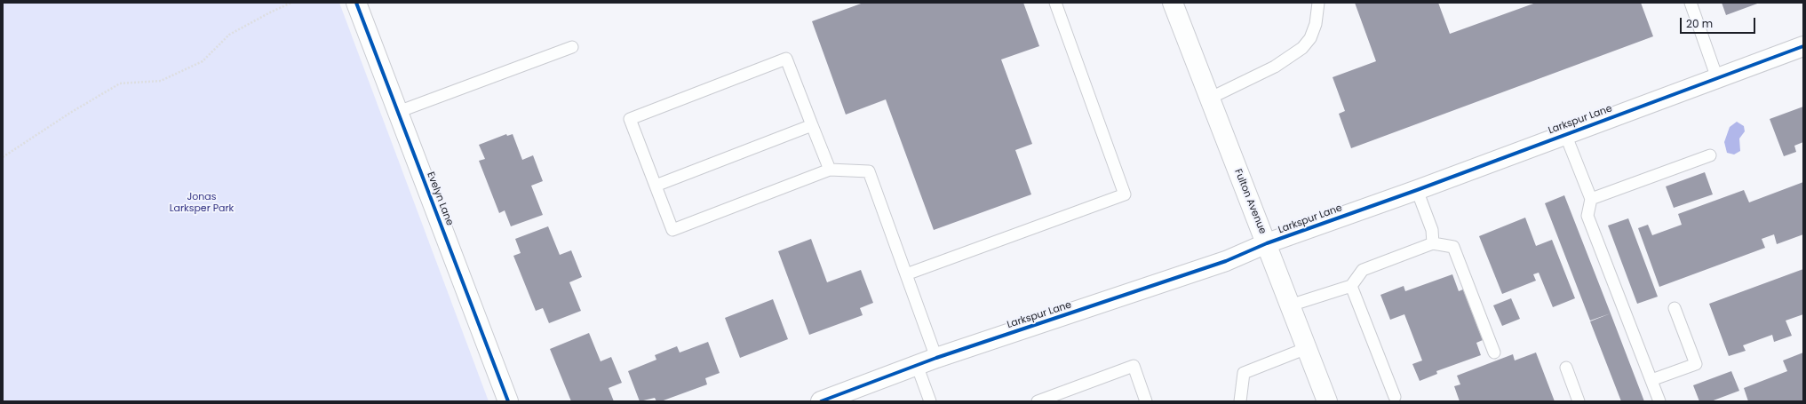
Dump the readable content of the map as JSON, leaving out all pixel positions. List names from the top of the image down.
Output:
{
  "streets": {
    "street": ["Larkspur Lane", "Evelyn Lane", "Fulton Avenue"]
  },
  "crossings": [
    ["Larkspur Lane", "Fulton Avenue"]
  ],
  "parks": ["Jonas Larksper Park"],
  "scale_bar": "20 m"
}
